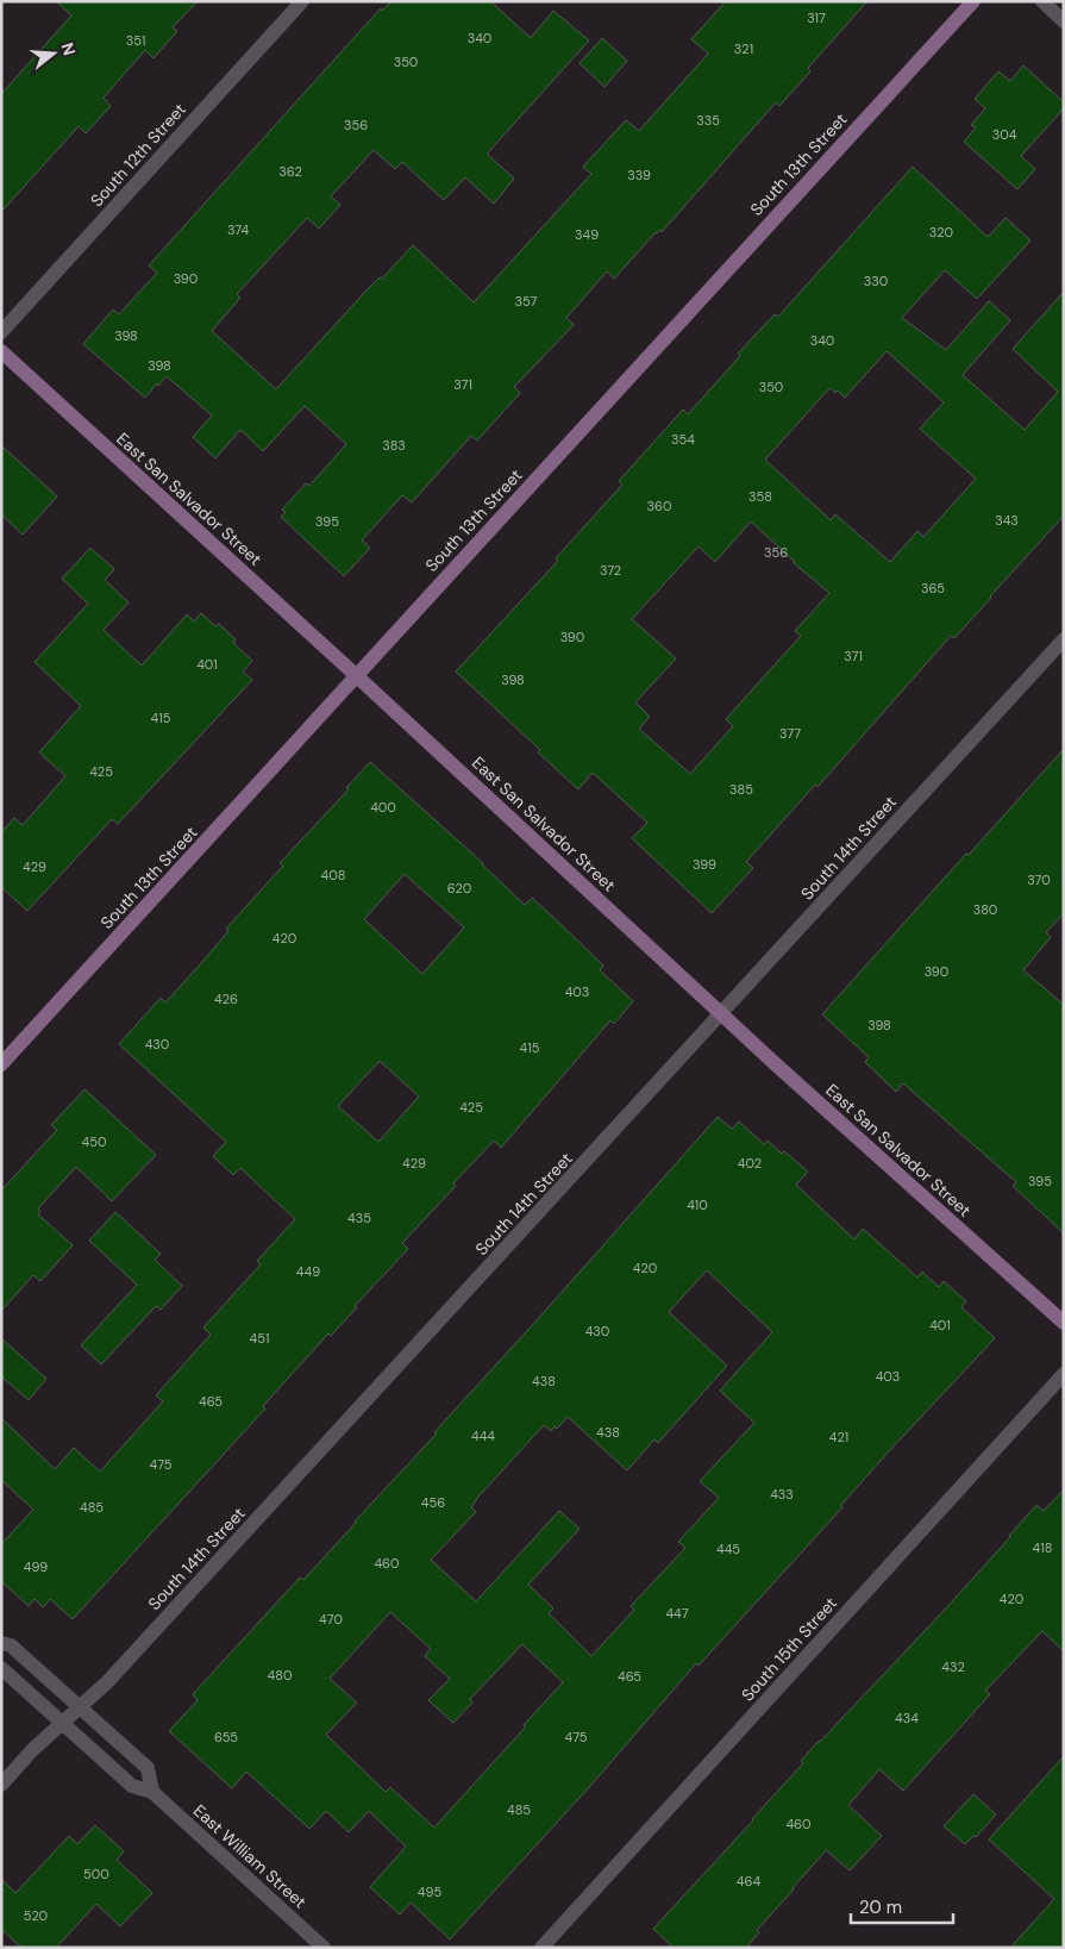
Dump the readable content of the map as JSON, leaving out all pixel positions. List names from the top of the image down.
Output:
{
  "streets": {
    "street": [
      "South 12th Street",
      "South 13th Street",
      "East San Salvador Street",
      "South 14th Street",
      "South 15th Street",
      "East William Street"
    ]
  },
  "crossings": [
    ["South 13th Street", "East San Salvador Street"],
    ["East San Salvador Street", "South 14th Street"],
    ["South 14th Street", "East William Street"]
  ],
  "house_numbers": [
    "317",
    "340",
    "351",
    "321",
    "350",
    "335",
    "356",
    "304",
    "362",
    "339",
    "374",
    "320",
    "349",
    "390",
    "330",
    "357",
    "398",
    "340",
    "398",
    "371",
    "350",
    "354",
    "383",
    "358",
    "360",
    "343",
    "395",
    "356",
    "372",
    "365",
    "390",
    "371",
    "401",
    "398",
    "415",
    "377",
    "425",
    "385",
    "400",
    "399",
    "429",
    "408",
    "370",
    "620",
    "380",
    "420",
    "390",
    "403",
    "426",
    "398",
    "430",
    "415",
    "425",
    "450",
    "429",
    "402",
    "395",
    "410",
    "435",
    "420",
    "449",
    "401",
    "430",
    "451",
    "403",
    "438",
    "465",
    "438",
    "444",
    "421",
    "475",
    "433",
    "456",
    "485",
    "418",
    "445",
    "460",
    "499",
    "420",
    "447",
    "470",
    "432",
    "480",
    "465",
    "434",
    "655",
    "475",
    "485",
    "460",
    "500",
    "464",
    "495",
    "520"
  ],
  "scale_bar": "20 m",
  "north": "right"
}
